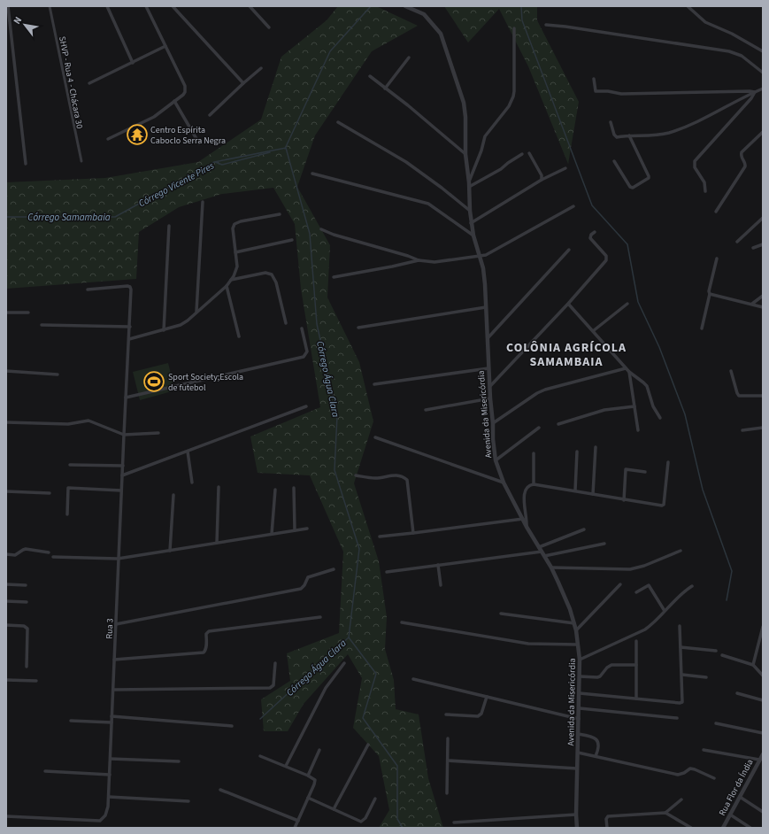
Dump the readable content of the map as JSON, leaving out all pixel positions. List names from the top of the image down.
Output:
{
  "streets": {
    "street": [
      "SHVP - Rua 4 - Chácara 30",
      "Avenida da Misericórdia",
      "Rua 3",
      "Rua Flor da Índia"
    ]
  },
  "districts": ["COLÔNIA AGRÍCOLA SAMAMBAIA"],
  "water": ["Córrego Vicente Pires", "Córrego Samambaia", "Córrego Água Clara"],
  "places": {
    "temple": ["Centro Espírita Caboclo Serra Negra"],
    "sports": ["Sport Society;Escola de futebol"]
  },
  "north": "top left"
}
